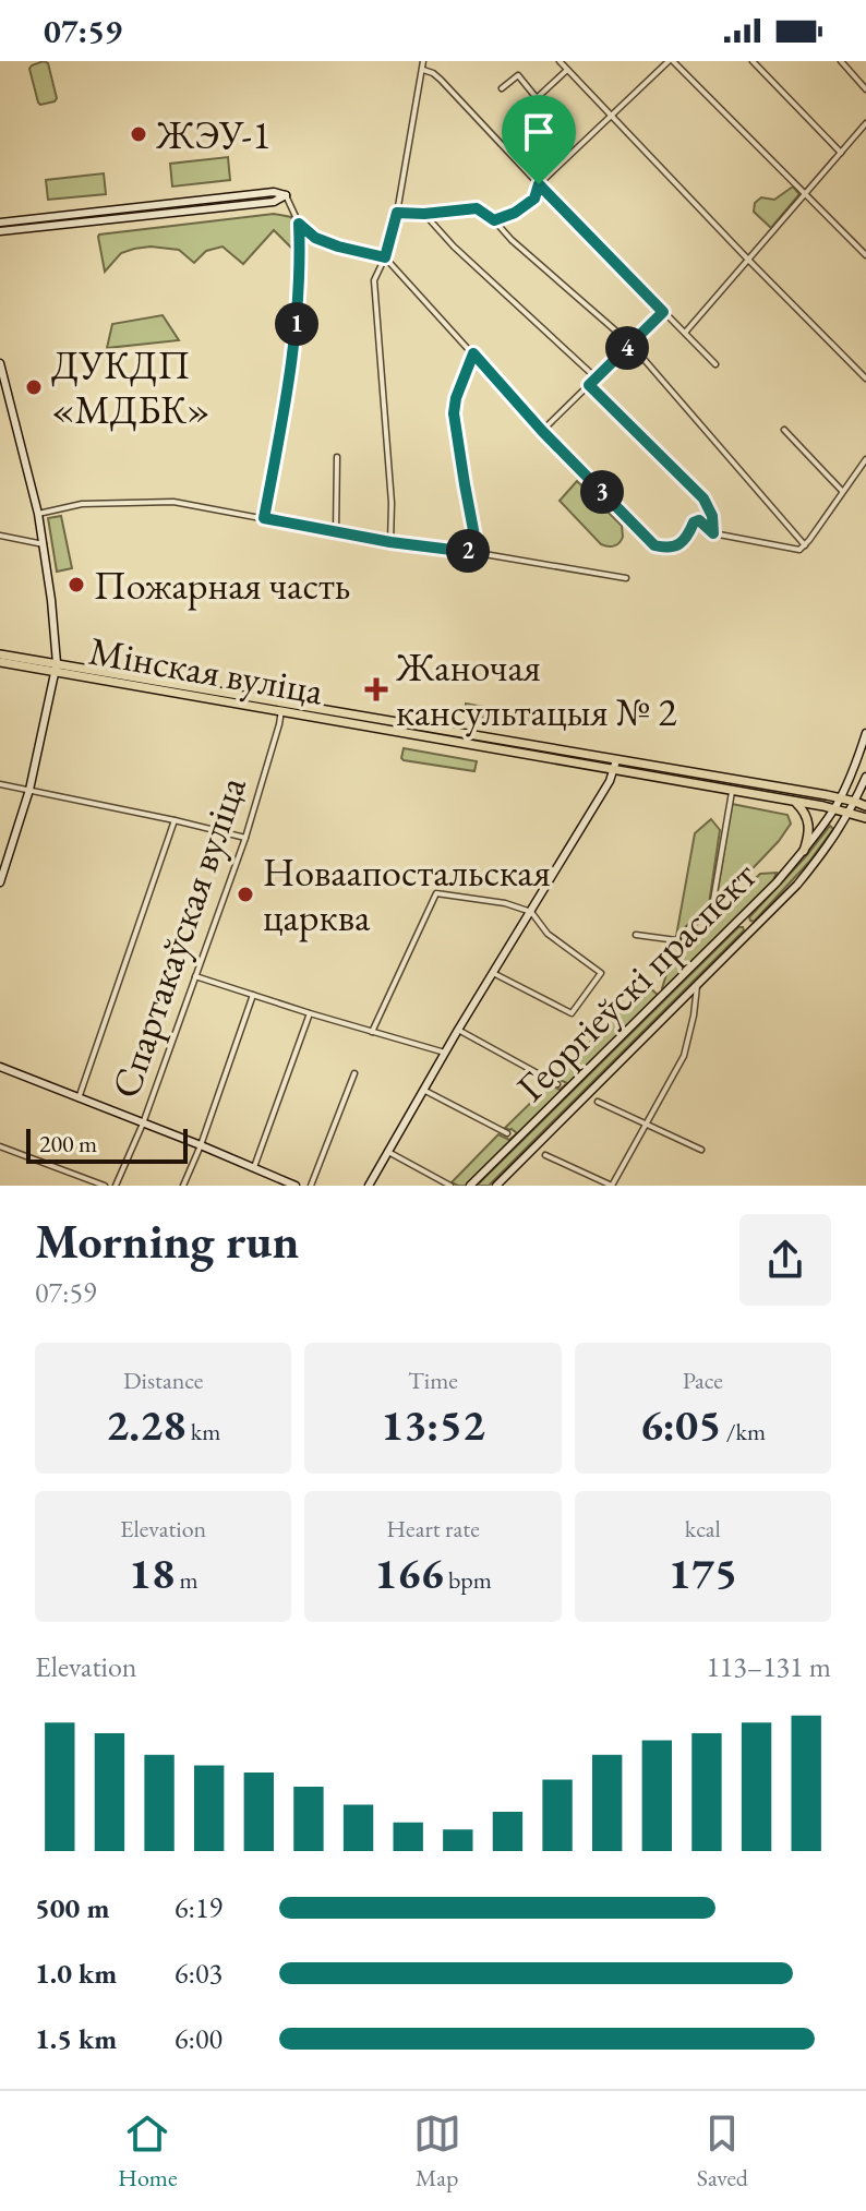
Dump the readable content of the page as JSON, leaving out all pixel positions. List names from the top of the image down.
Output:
{
  "streets": {
    "main road": ["Мінская вуліца", "Георгіеўскі праспект"],
    "street": ["Спартакаўская вуліца"]
  },
  "crossings": [
    ["Мінская вуліца", "Спартакаўская вуліца"],
    ["Мінская вуліца", "Георгіеўскі праспект"]
  ],
  "places": {
    "other": [
      "ЖЭУ-1",
      "ДУКДП «МДБК»",
      "Пожарная часть",
      "Новаапостальская царква"
    ],
    "health": ["Жаночая кансультацыя № 2"]
  },
  "scale_bar": "200 m",
  "page": {
    "status": "07:59",
    "pins": [
      "1",
      "4",
      "3",
      "2"
    ],
    "scale": "200 m",
    "heading": ["Morning run", "07:59"],
    "stats": [
      ["Distance", "2.28 km"],
      ["Time", "13:52"],
      ["Pace", "6:05 /km"],
      ["Elevation", "18 m"],
      ["Heart rate", "166 bpm"],
      ["kcal", "175"]
    ],
    "chart": ["Elevation", "113–131 m"],
    "list": [
      {
        "name": "500 m",
        "note": "6:19"
      },
      {
        "name": "1.0 km",
        "note": "6:03"
      },
      {
        "name": "1.5 km",
        "note": "6:00"
      }
    ],
    "tabs": ["Home", "Map", "Saved"]
  }
}
